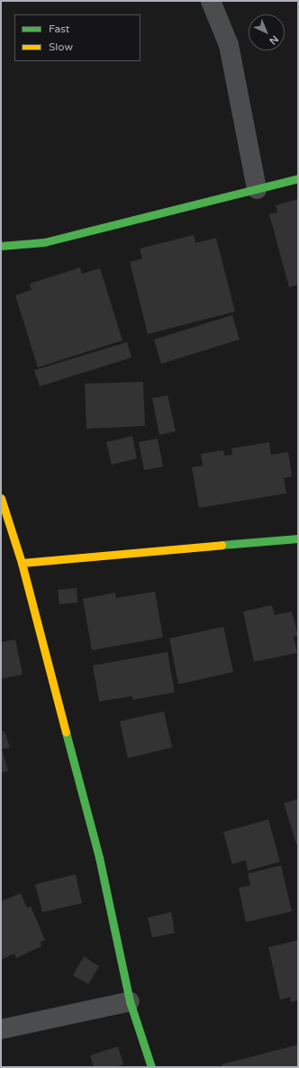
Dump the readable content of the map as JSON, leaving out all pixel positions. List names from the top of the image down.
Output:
{
  "legend": ["Fast", "Slow"],
  "north": "bottom right"
}
